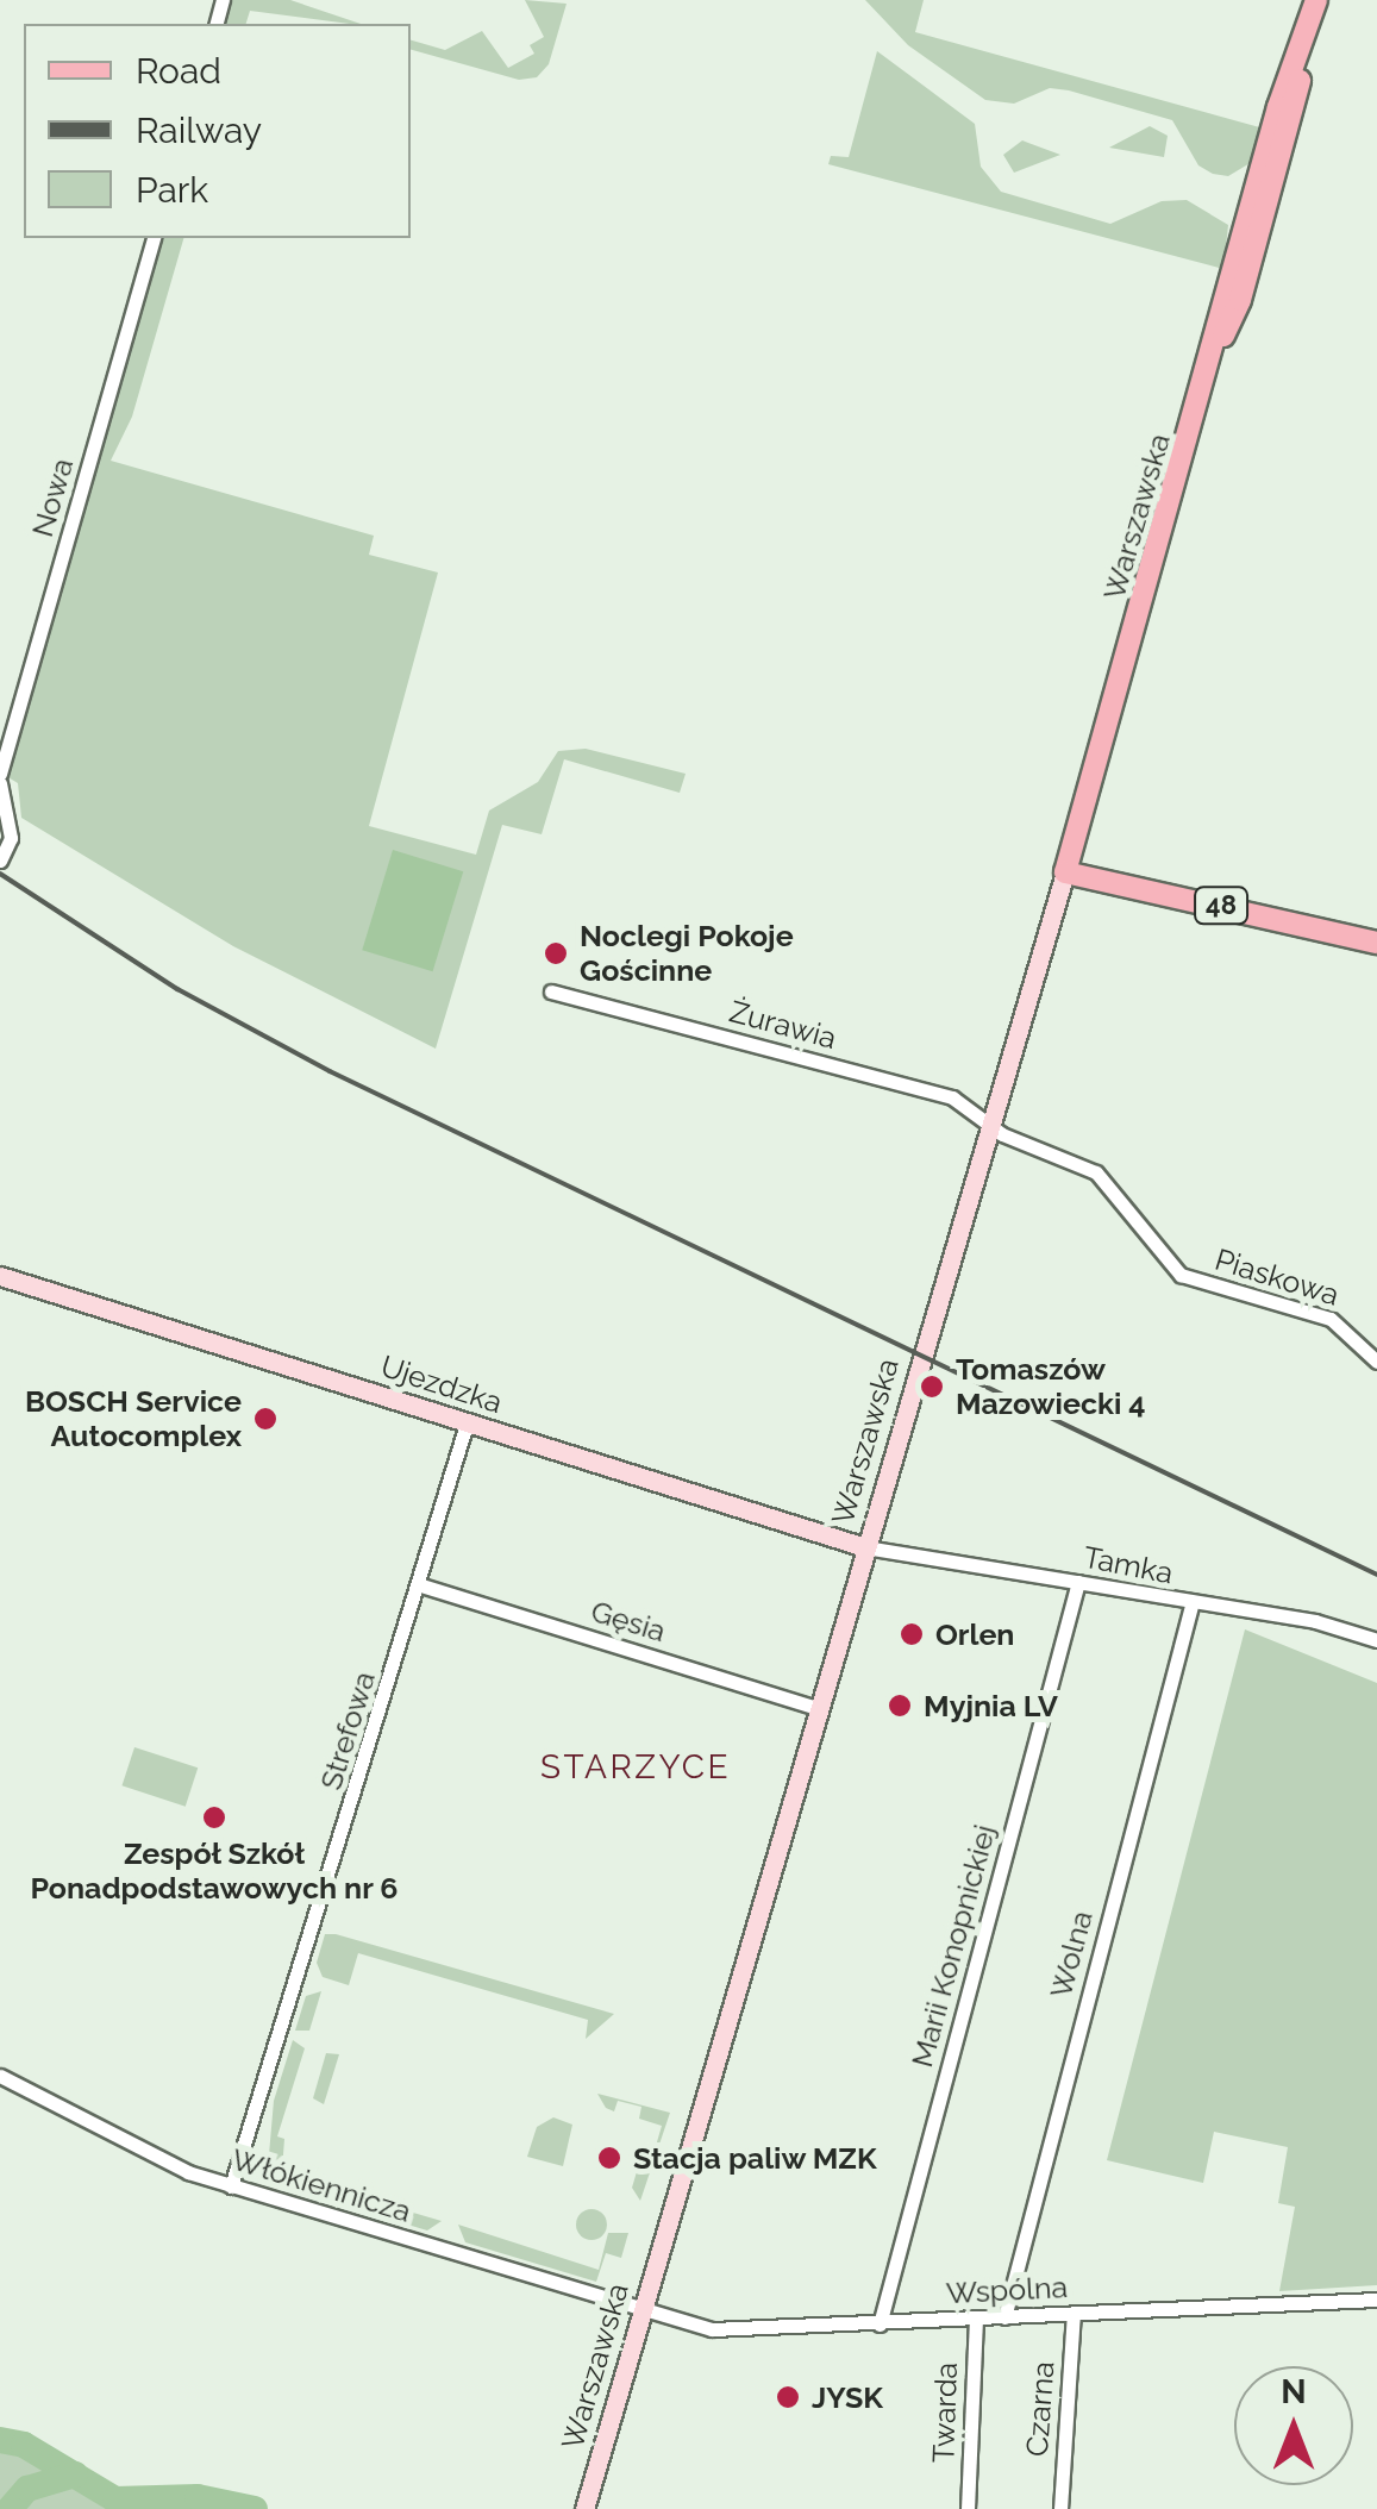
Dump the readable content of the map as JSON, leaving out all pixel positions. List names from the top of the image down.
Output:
{
  "streets": {
    "main road": ["Warszawska", "48", "Ujezdzka"],
    "street": [
      "Nowa",
      "Żurawia",
      "Piaskowa",
      "Tamka",
      "Gęsia",
      "Strefowa",
      "Marii Konopnickiej",
      "Wolna",
      "Włókiennicza",
      "Wspólna",
      "Czarna",
      "Twarda"
    ]
  },
  "crossings": [
    ["Warszawska", "48"],
    ["Warszawska", "Żurawia"],
    ["Warszawska", "Piaskowa"],
    ["Warszawska", "Ujezdzka"],
    ["Warszawska", "Tamka"],
    ["Warszawska", "Gęsia"],
    ["Warszawska", "Włókiennicza"],
    ["Warszawska", "Wspólna"],
    ["Żurawia", "Piaskowa"],
    ["Ujezdzka", "Tamka"],
    ["Ujezdzka", "Strefowa"],
    ["Tamka", "Marii Konopnickiej"],
    ["Tamka", "Wolna"],
    ["Gęsia", "Strefowa"],
    ["Strefowa", "Włókiennicza"],
    ["Marii Konopnickiej", "Wspólna"],
    ["Wolna", "Wspólna"],
    ["Włókiennicza", "Wspólna"],
    ["Wspólna", "Czarna"],
    ["Wspólna", "Twarda"]
  ],
  "districts": ["STARZYCE"],
  "places": [
    "Noclegi Pokoje Gościnne",
    "Tomaszów Mazowiecki 4",
    "BOSCH Service Autocomplex",
    "Orlen",
    "Myjnia LV",
    "Zespół Szkół Ponadpodstawowych nr 6",
    "Stacja paliw MZK",
    "JYSK"
  ],
  "legend": ["Road", "Railway", "Park"],
  "north": "top"
}
